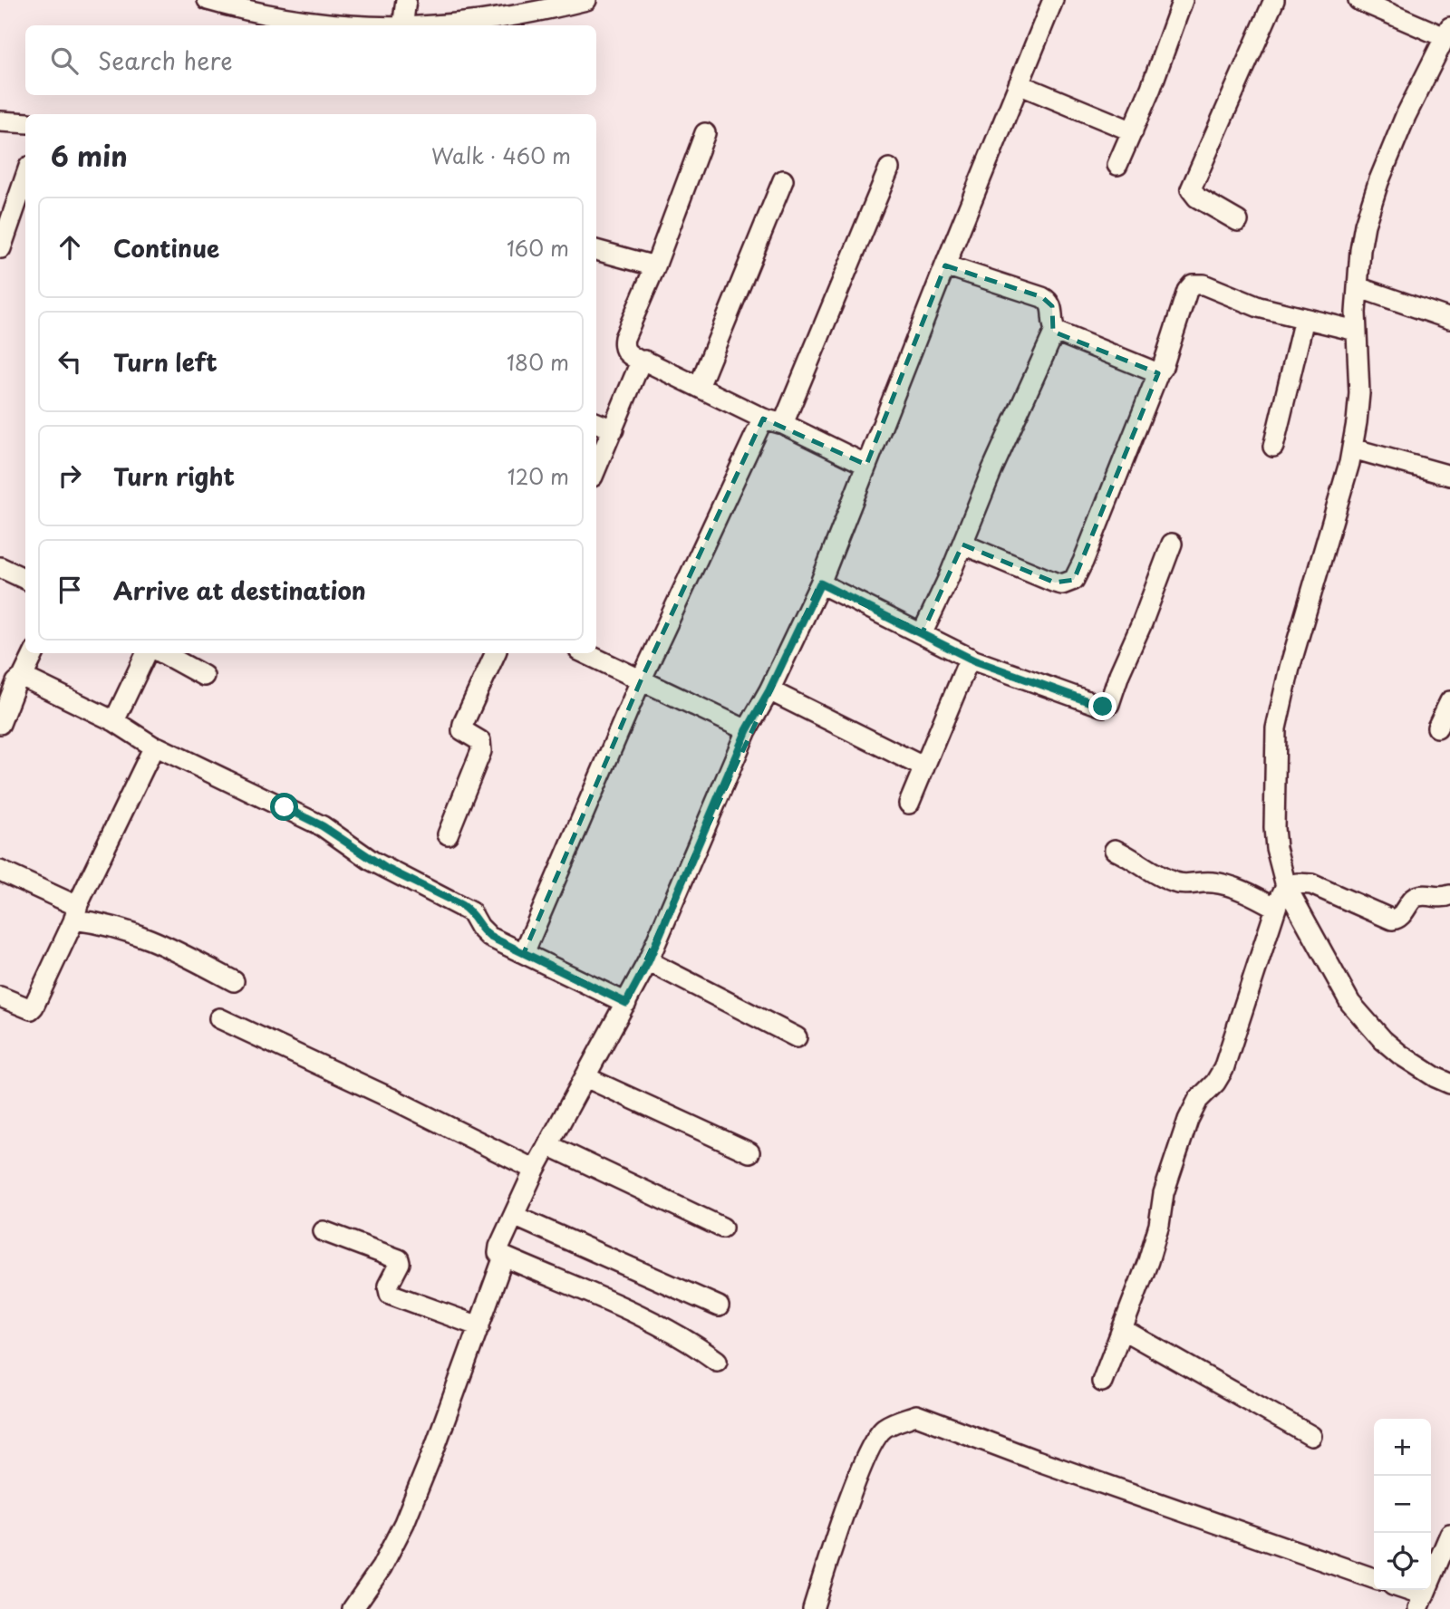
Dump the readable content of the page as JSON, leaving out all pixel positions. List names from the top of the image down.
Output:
{
  "page": {
    "search": "Search here",
    "heading": ["6 min", "Walk · 460 m"],
    "list": [
      ["Continue", "160 m"],
      ["Turn left", "180 m"],
      ["Turn right", "120 m"],
      "Arrive at destination"
    ],
    "map_buttons": ["+", "−"]
  }
}
